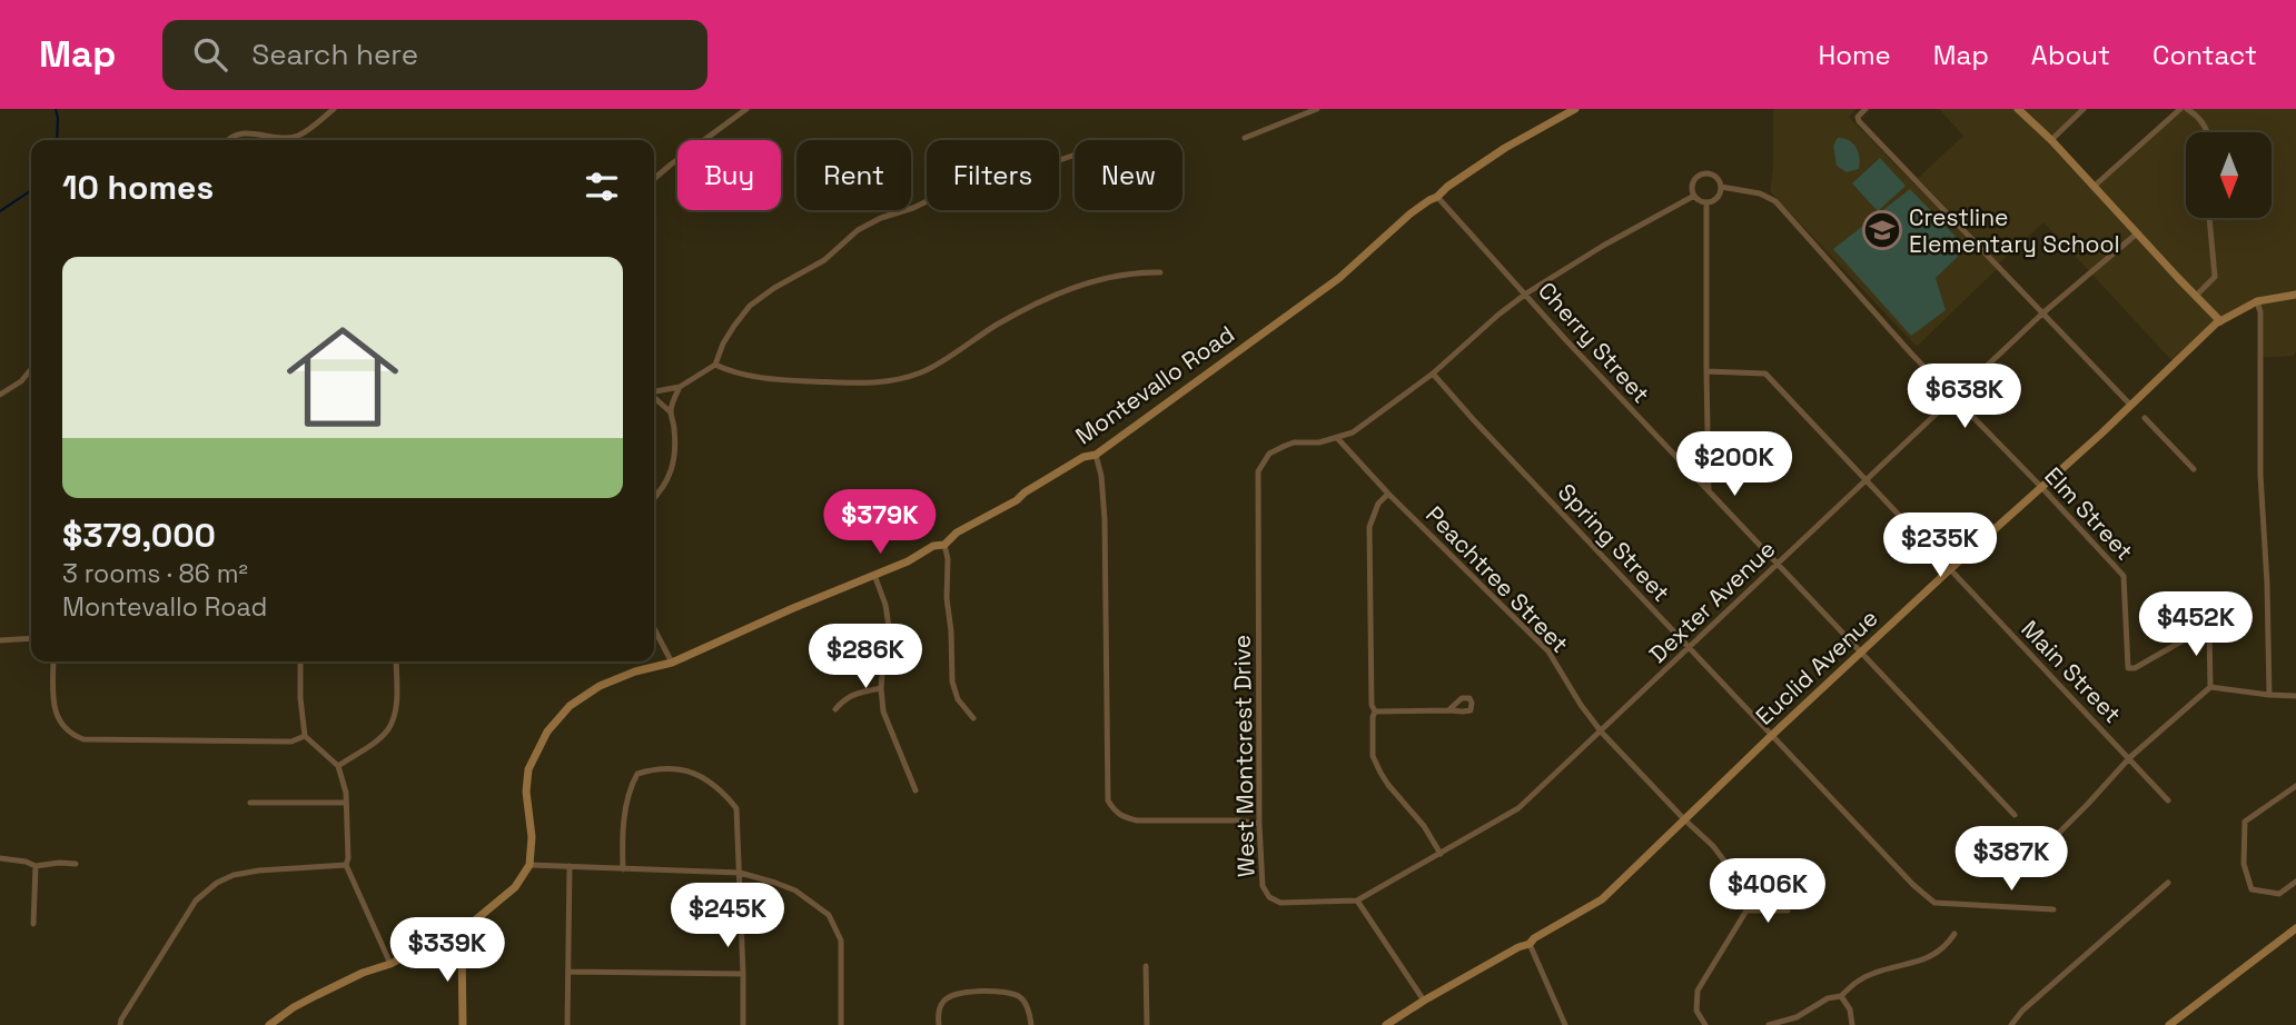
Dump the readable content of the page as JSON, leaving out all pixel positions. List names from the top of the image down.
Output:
{
  "streets": {
    "main road": ["Montevallo Road", "Euclid Avenue"],
    "street": [
      "Cherry Street",
      "Elm Street",
      "Spring Street",
      "Peachtree Street",
      "Dexter Avenue",
      "Main Street",
      "West Montcrest Drive"
    ]
  },
  "crossings": [
    ["Cherry Street", "Montevallo Road"],
    ["Cherry Street", "Dexter Avenue"],
    ["Cherry Street", "Euclid Avenue"],
    ["Elm Street", "Dexter Avenue"],
    ["Elm Street", "Euclid Avenue"],
    ["Spring Street", "Dexter Avenue"],
    ["Spring Street", "Euclid Avenue"],
    ["Peachtree Street", "Dexter Avenue"],
    ["Peachtree Street", "Euclid Avenue"],
    ["Peachtree Street", "West Montcrest Drive"],
    ["Dexter Avenue", "Main Street"],
    ["Dexter Avenue", "West Montcrest Drive"],
    ["Euclid Avenue", "Main Street"]
  ],
  "places": {
    "school or university": ["Crestline Elementary School"]
  },
  "north": "bottom",
  "page": {
    "header": "Map",
    "search": "Search here",
    "nav": [
      "Home",
      "Map",
      "About",
      "Contact"
    ],
    "chip": [
      "Buy",
      "Rent",
      "Filters",
      "New"
    ],
    "heading": "10 homes",
    "list": [
      {
        "name": "$379,000",
        "note": "3 rooms · 86 m² · Montevallo Road"
      }
    ],
    "price": [
      "$638K",
      "$200K",
      "$379K",
      "$235K",
      "$452K",
      "$286K",
      "$387K",
      "$406K",
      "$245K",
      "$339K"
    ]
  }
}
